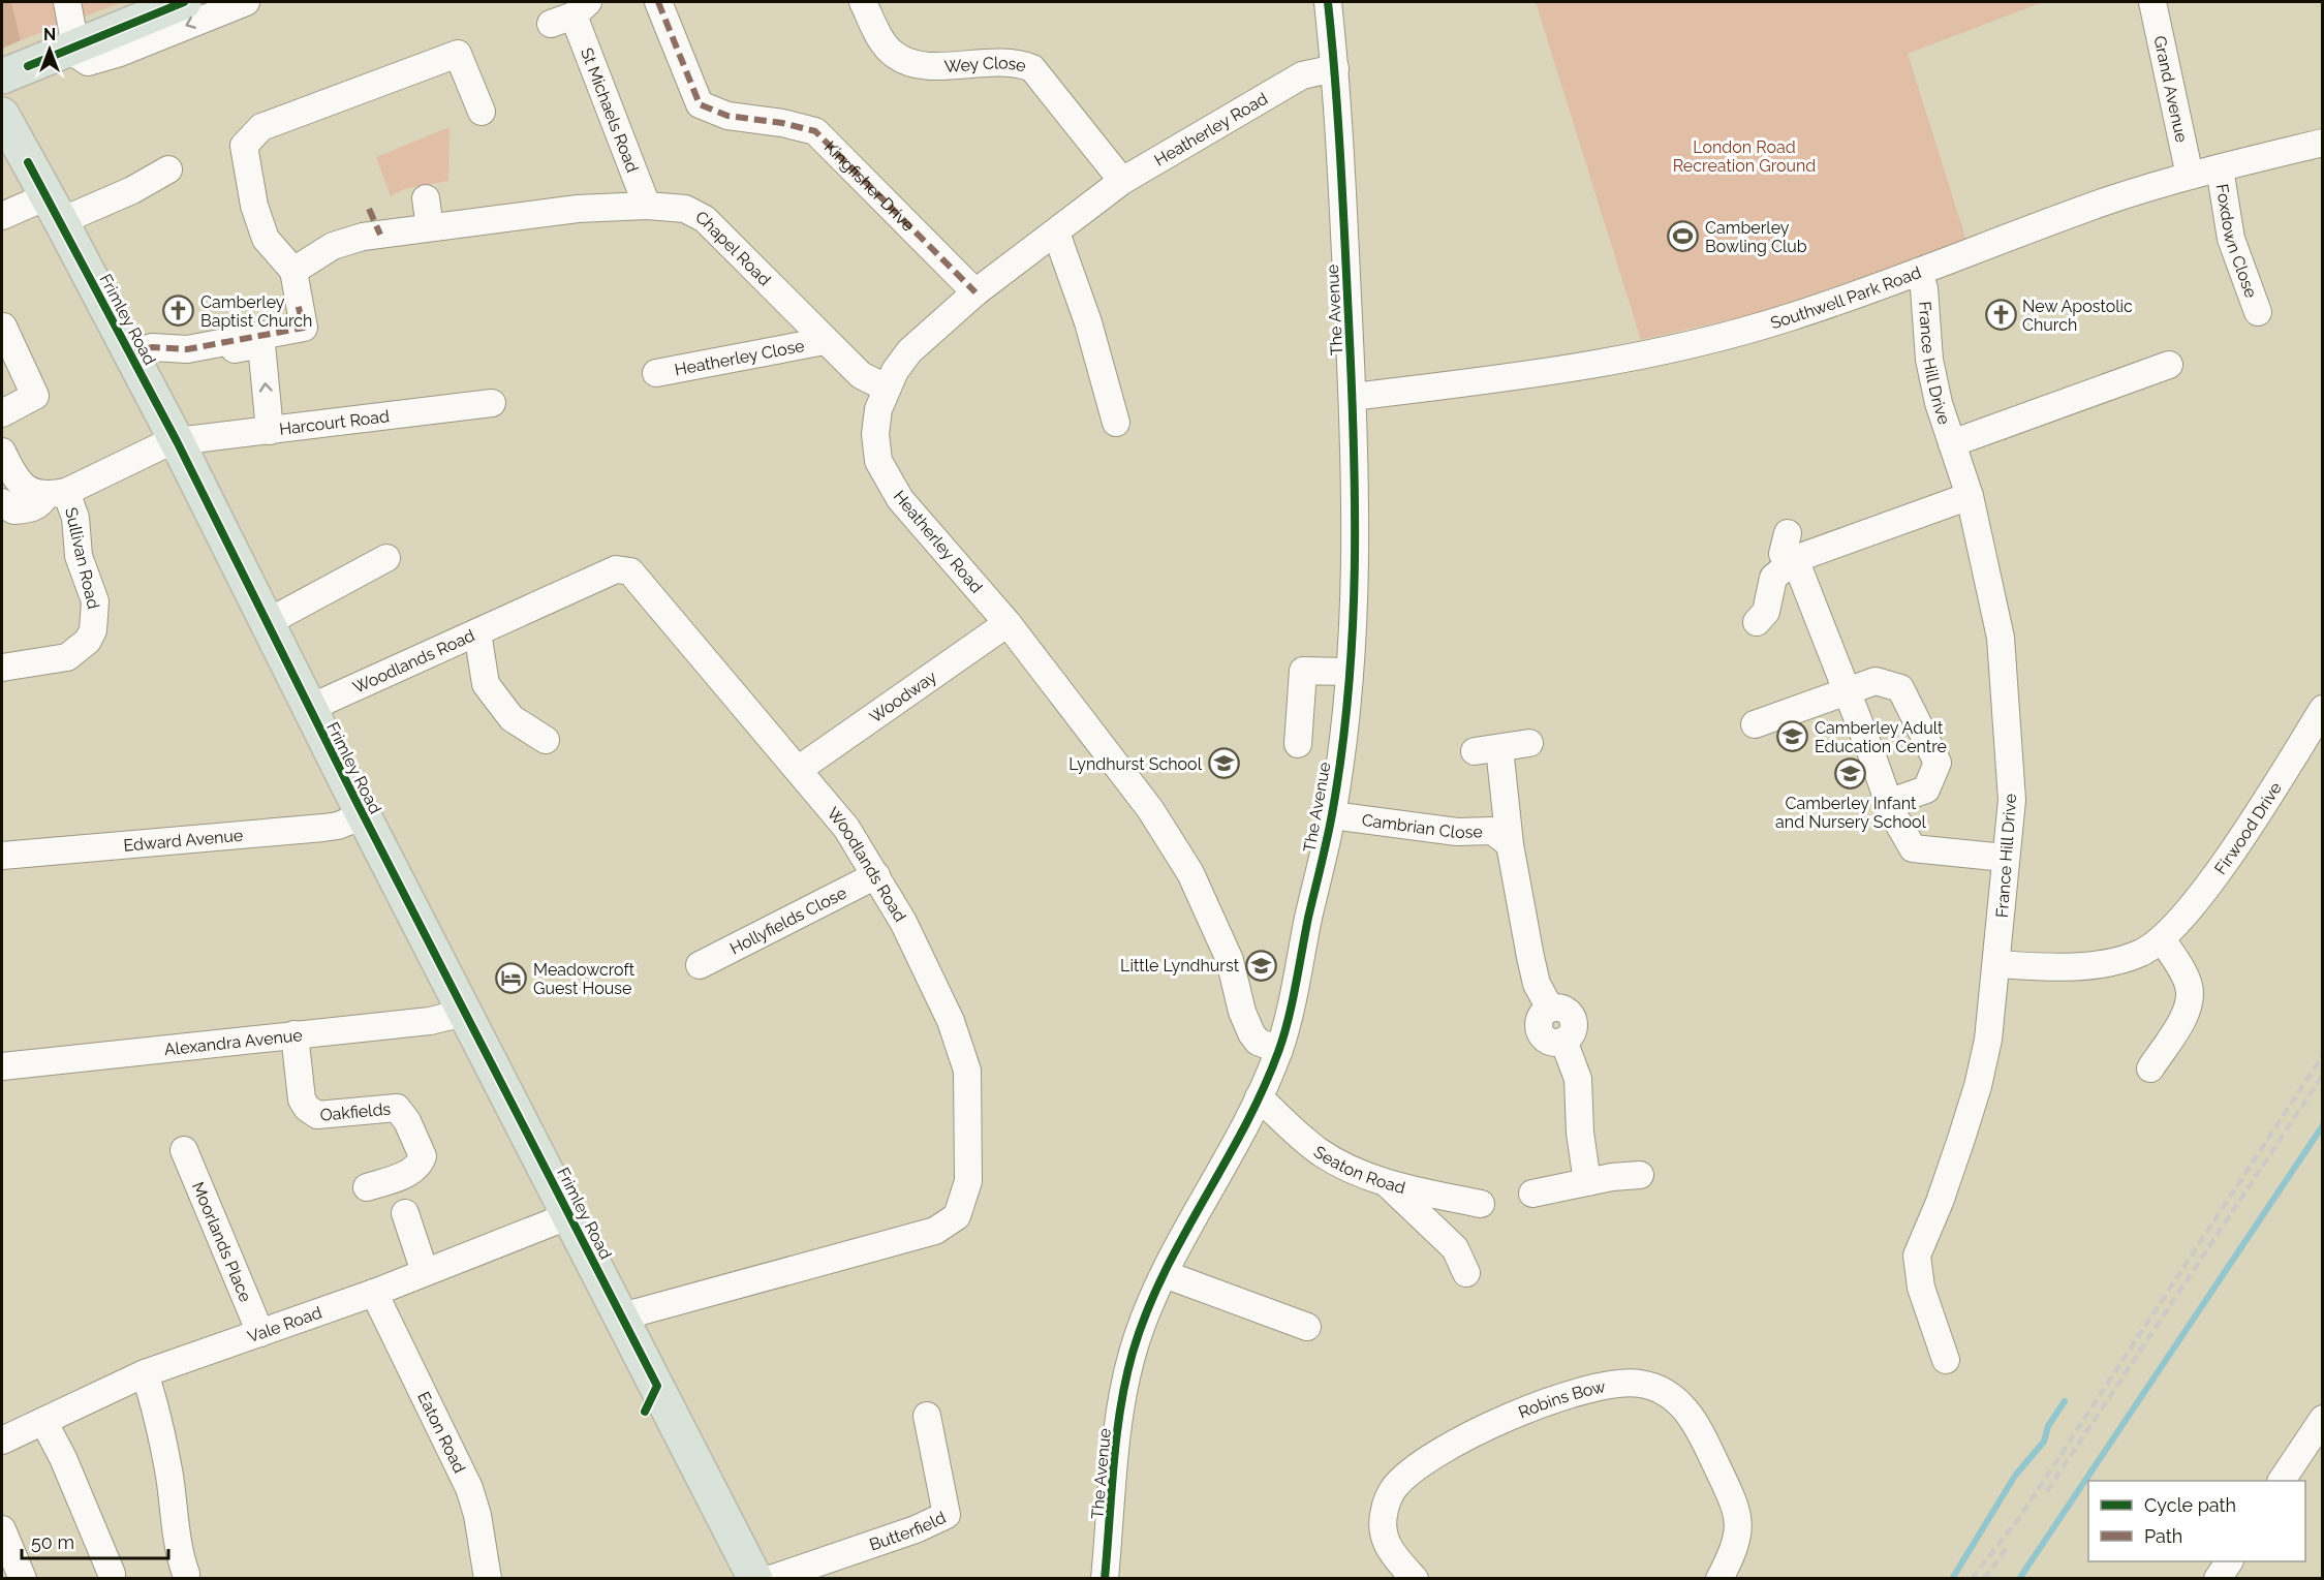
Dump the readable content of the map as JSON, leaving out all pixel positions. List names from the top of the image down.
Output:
{
  "streets": {
    "main road": ["Frimley Road"],
    "street": [
      "Wey Close",
      "Grand Avenue",
      "St Michaels Road",
      "Heatherley Road",
      "Kingfisher Drive",
      "Foxdown Close",
      "Chapel Road",
      "Southwell Park Road",
      "The Avenue",
      "Heatherley Close",
      "France Hill Drive",
      "Harcourt Road",
      "Sullivan Road",
      "Woodlands Road",
      "Woodway",
      "Cambrian Close",
      "Firwood Drive",
      "Edward Avenue",
      "Hollyfields Close",
      "Alexandra Avenue",
      "Oakfields",
      "Seaton Road",
      "Moorlands Place",
      "Vale Road",
      "Robins Bow",
      "Eaton Road",
      "Butterfield"
    ]
  },
  "crossings": [
    ["Wey Close", "Heatherley Road"],
    ["Grand Avenue", "Southwell Park Road"],
    ["St Michaels Road", "Chapel Road"],
    ["Heatherley Road", "Kingfisher Drive"],
    ["Heatherley Road", "Chapel Road"],
    ["Heatherley Road", "The Avenue"],
    ["Heatherley Road", "Woodway"],
    ["Foxdown Close", "Southwell Park Road"],
    ["Chapel Road", "Heatherley Close"],
    ["Southwell Park Road", "The Avenue"],
    ["Southwell Park Road", "France Hill Drive"],
    ["The Avenue", "Cambrian Close"],
    ["The Avenue", "Seaton Road"],
    ["Frimley Road", "Harcourt Road"],
    ["Frimley Road", "Sullivan Road"],
    ["Frimley Road", "Woodlands Road"],
    ["Frimley Road", "Edward Avenue"],
    ["Frimley Road", "Alexandra Avenue"],
    ["Frimley Road", "Vale Road"],
    ["France Hill Drive", "Firwood Drive"],
    ["Harcourt Road", "Sullivan Road"],
    ["Woodlands Road", "Woodway"],
    ["Woodlands Road", "Hollyfields Close"],
    ["Alexandra Avenue", "Oakfields"],
    ["Moorlands Place", "Vale Road"],
    ["Vale Road", "Eaton Road"]
  ],
  "parks": ["London Road Recreation Ground"],
  "places": {
    "sports": ["Camberley Bowling Club"],
    "church": ["Camberley Baptist Church", "New Apostolic Church"],
    "school or university": [
      "Camberley Adult Education Centre",
      "Lyndhurst School",
      "Camberley Infant and Nursery School",
      "Little Lyndhurst"
    ],
    "hotel": ["Meadowcroft Guest House"]
  },
  "legend": ["Cycle path", "Path"],
  "scale_bar": "50 m",
  "north": "top"
}
